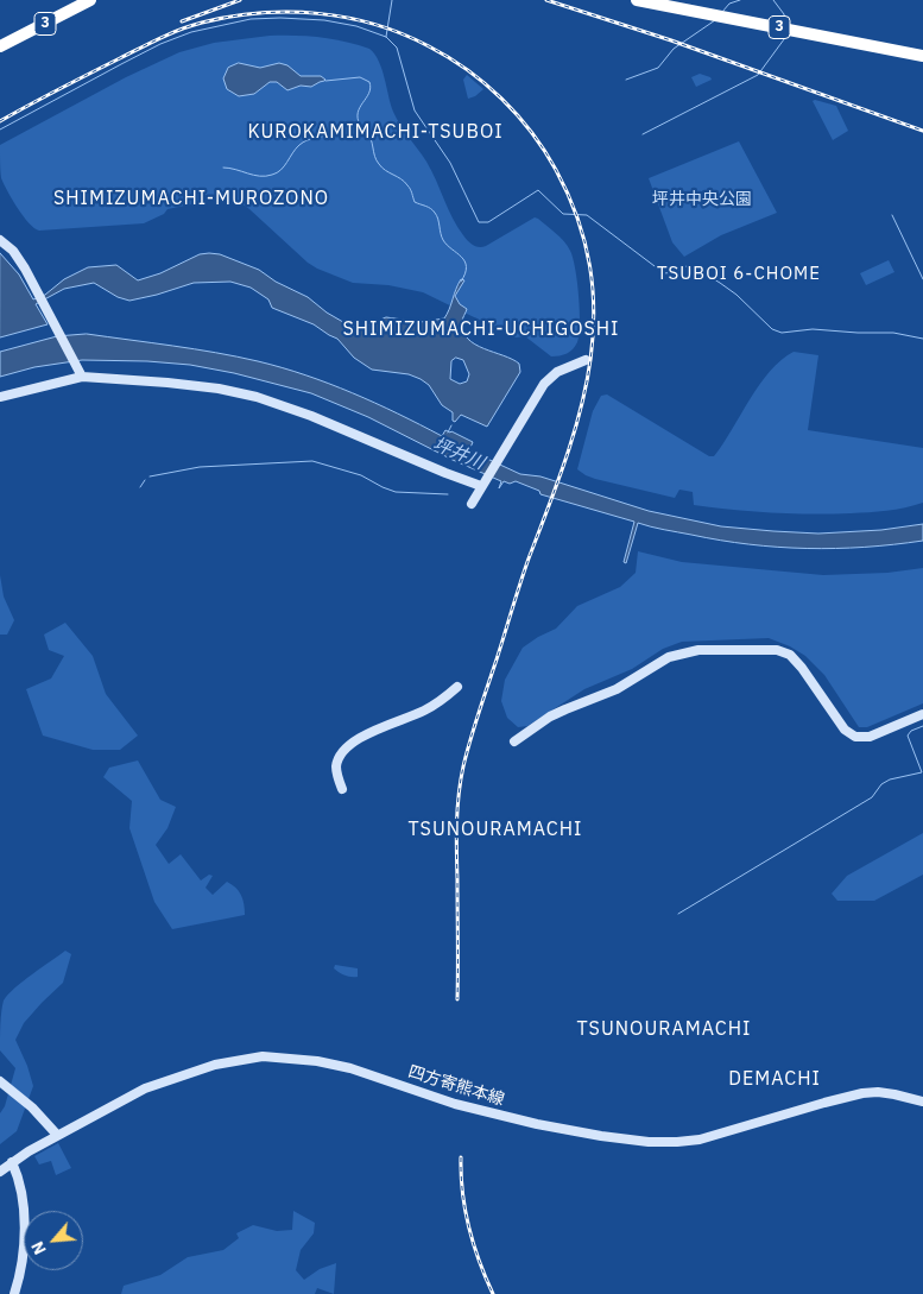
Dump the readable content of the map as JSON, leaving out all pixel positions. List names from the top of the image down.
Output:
{
  "streets": {
    "highway": ["3"],
    "street": ["四方寄熊本線"]
  },
  "districts": [
    "KUROKAMIMACHI-TSUBOI",
    "SHIMIZUMACHI-MUROZONO",
    "TSUBOI 6-CHOME",
    "SHIMIZUMACHI-UCHIGOSHI",
    "TSUNOURAMACHI",
    "TSUNOURAMACHI",
    "DEMACHI"
  ],
  "water": ["坪井川"],
  "parks": ["坪井中央公園"],
  "north": "bottom left"
}
